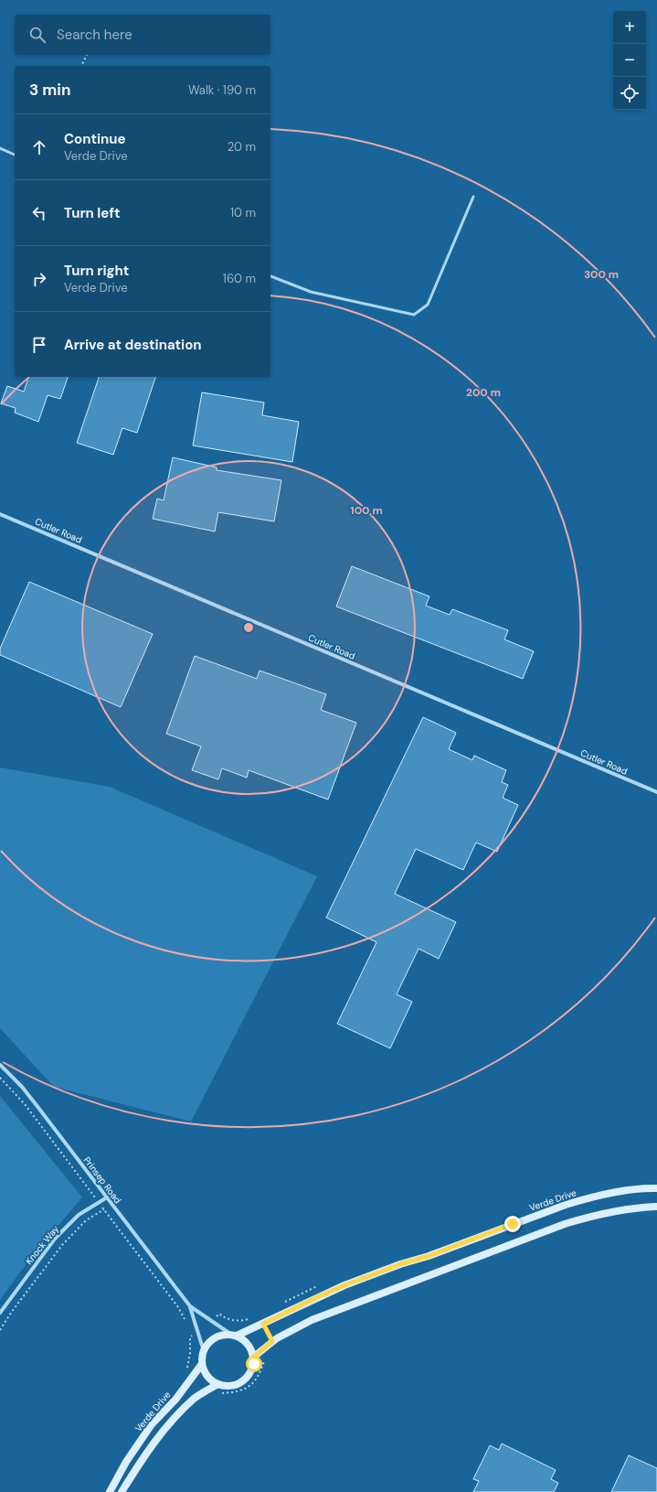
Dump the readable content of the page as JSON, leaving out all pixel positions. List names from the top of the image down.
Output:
{
  "streets": {
    "main road": ["Verde Drive"],
    "street": ["Cutler Road", "Prinsep Road", "Knock Way"]
  },
  "crossings": [
    ["Prinsep Road", "Verde Drive"],
    ["Prinsep Road", "Knock Way"]
  ],
  "page": {
    "map_buttons": ["+", "−"],
    "search": "Search here",
    "heading": ["3 min", "Walk · 190 m"],
    "list": [
      ["Continue", "Verde Drive", "20 m"],
      ["Turn left", "10 m"],
      ["Turn right", "Verde Drive", "160 m"],
      "Arrive at destination"
    ]
  },
  "rings": ["300 m", "200 m", "100 m"]
}
